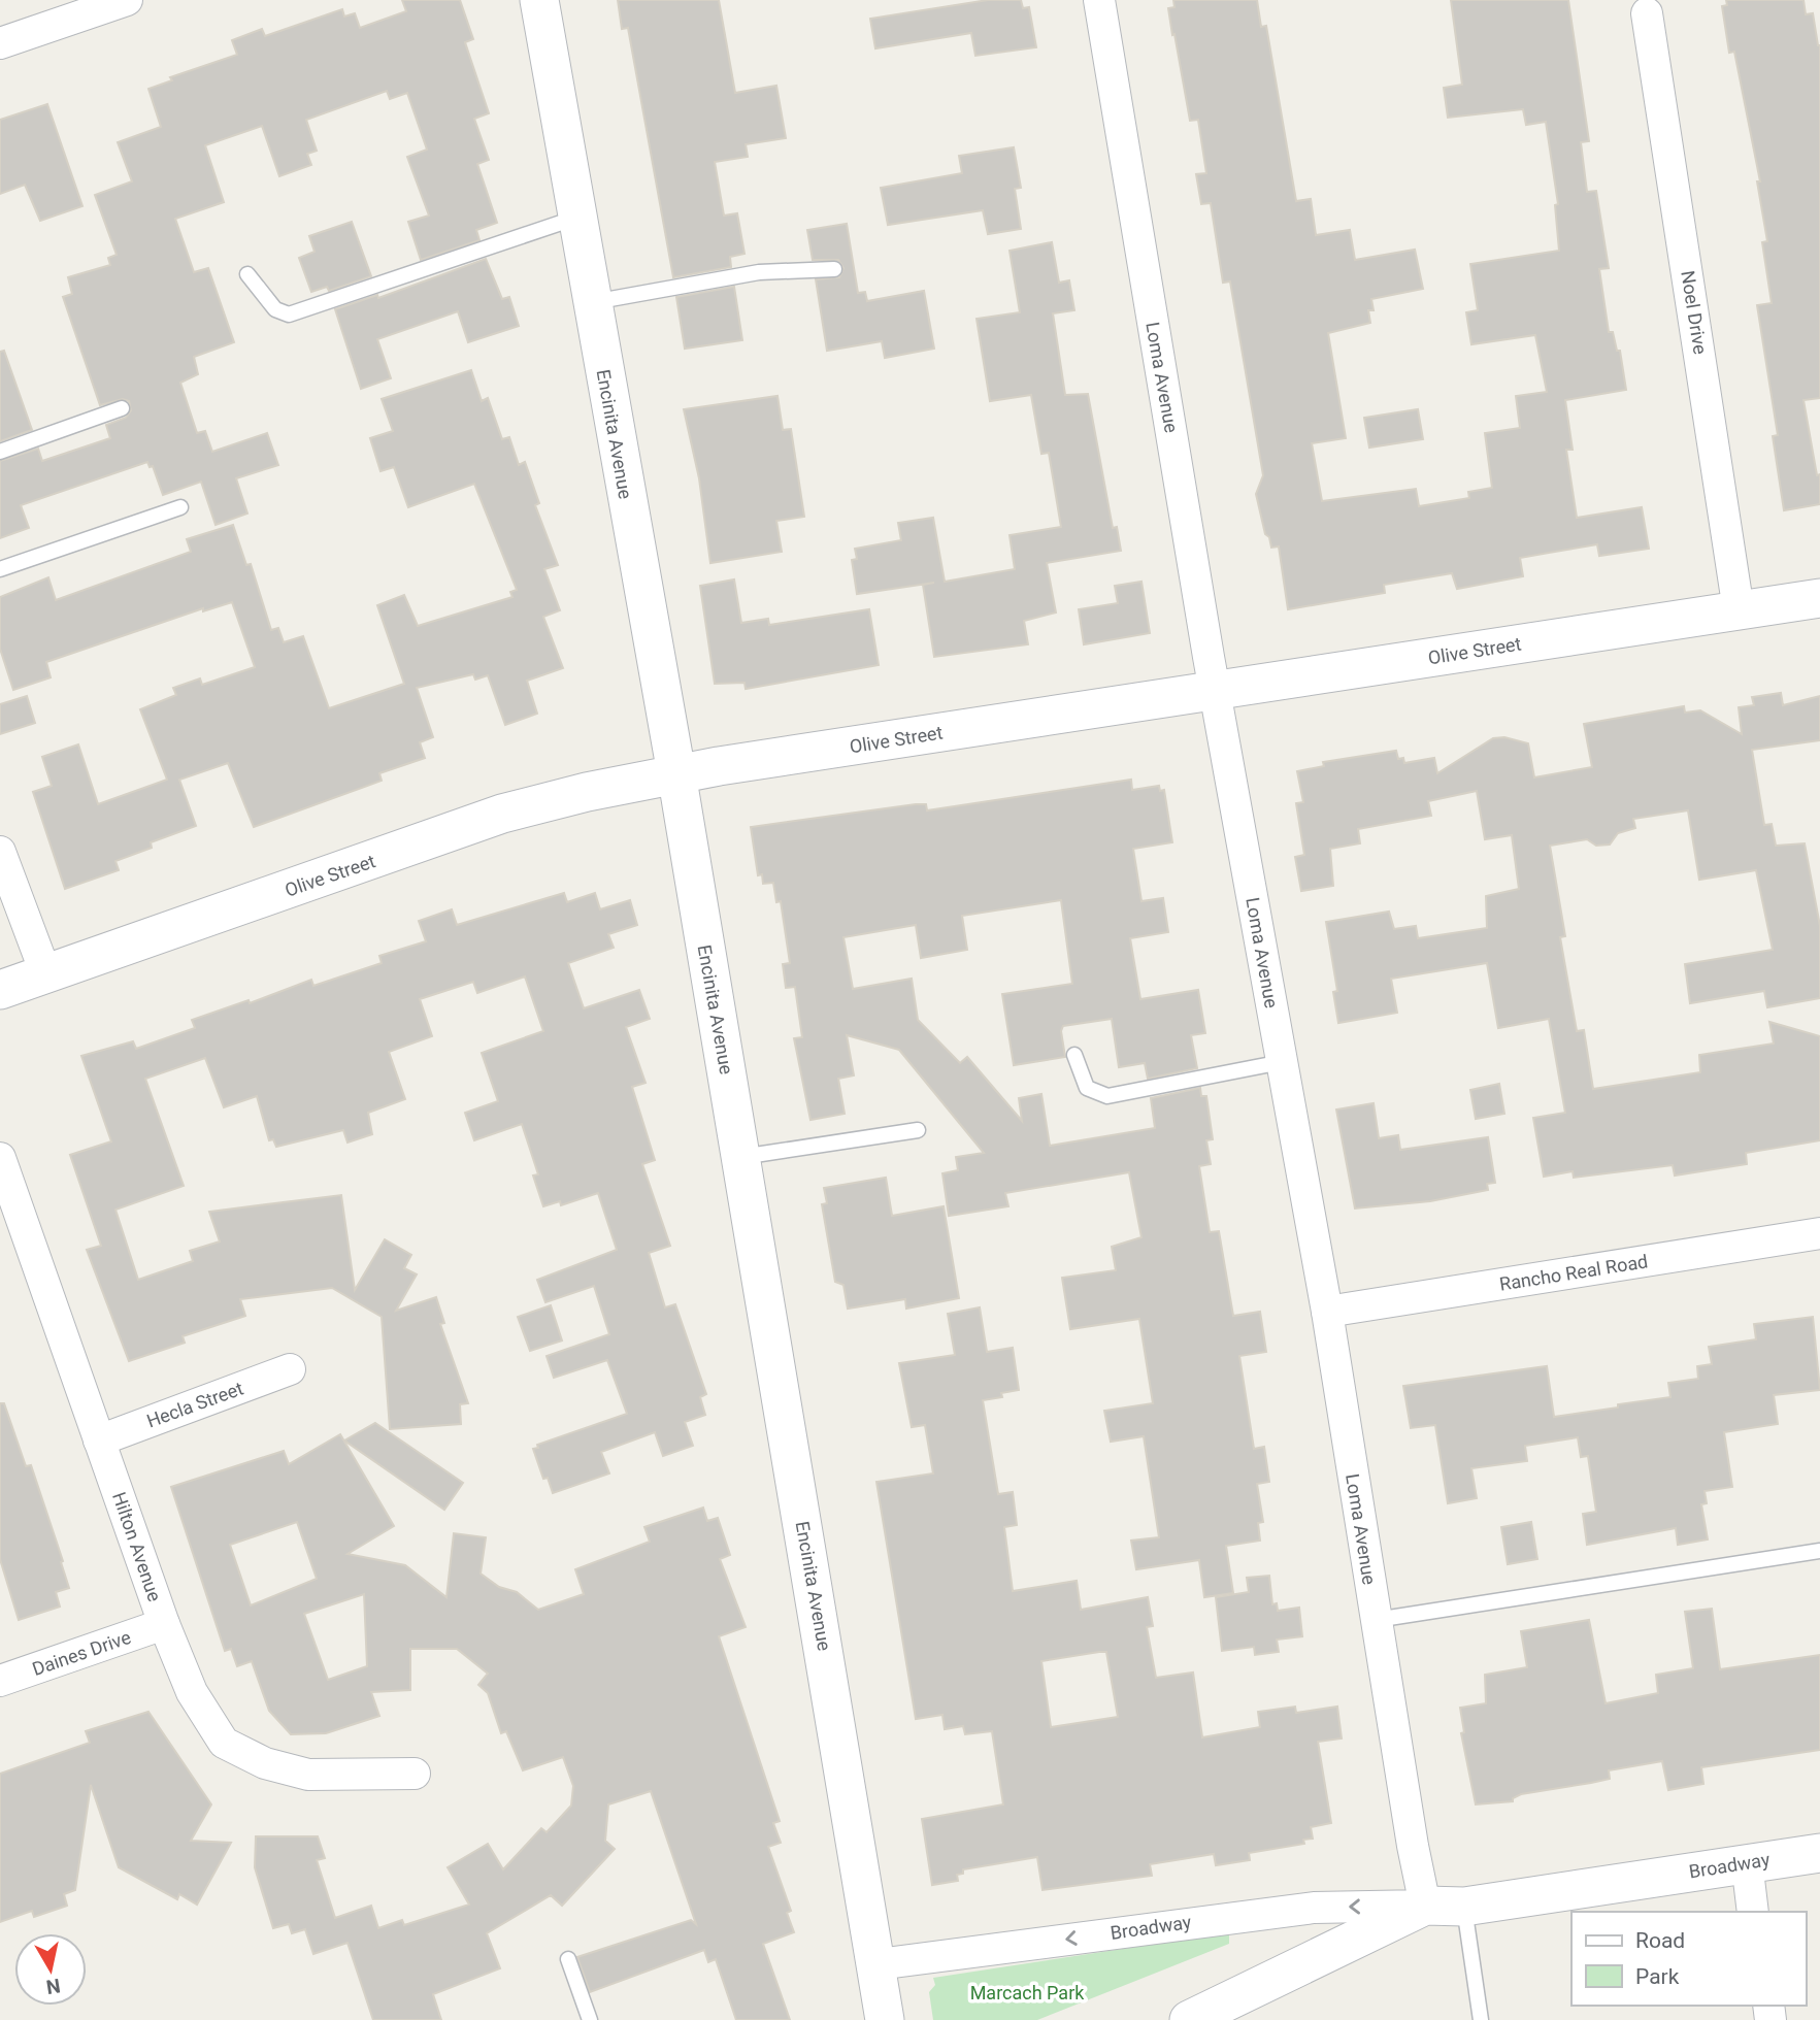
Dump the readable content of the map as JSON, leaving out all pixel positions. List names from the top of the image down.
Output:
{
  "streets": {
    "street": [
      "Noel Drive",
      "Loma Avenue",
      "Encinita Avenue",
      "Olive Street",
      "Rancho Real Road",
      "Hecla Street",
      "Hilton Avenue",
      "Daines Drive",
      "Broadway"
    ]
  },
  "crossings": [
    ["Noel Drive", "Olive Street"],
    ["Loma Avenue", "Olive Street"],
    ["Loma Avenue", "Rancho Real Road"],
    ["Loma Avenue", "Broadway"],
    ["Encinita Avenue", "Olive Street"],
    ["Encinita Avenue", "Broadway"],
    ["Hecla Street", "Hilton Avenue"],
    ["Hilton Avenue", "Daines Drive"]
  ],
  "parks": ["Marcach Park"],
  "legend": ["Road", "Park"],
  "north": "bottom"
}
